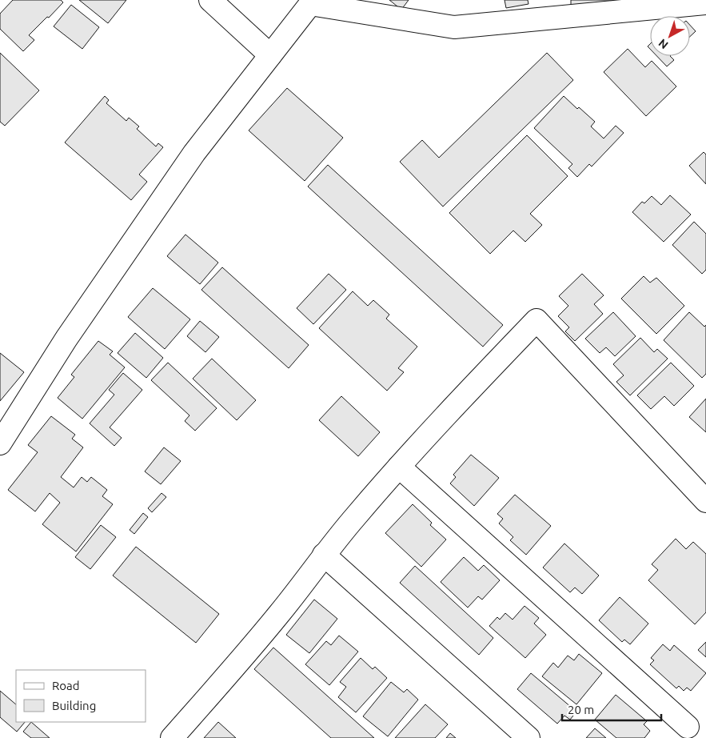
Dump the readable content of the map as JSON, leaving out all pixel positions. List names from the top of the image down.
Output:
{
  "legend": ["Road", "Building"],
  "scale_bar": "20 m",
  "north": "bottom left"
}
